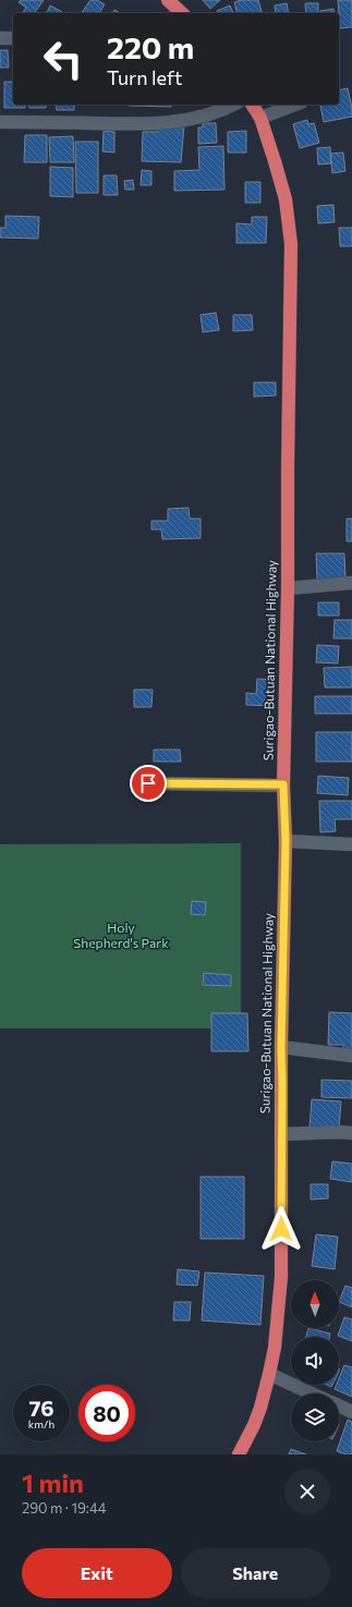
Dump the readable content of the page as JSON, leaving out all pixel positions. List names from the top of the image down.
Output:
{
  "streets": {
    "highway": ["Surigao-Butuan National Highway"]
  },
  "parks": ["Holy Shepherd's Park"],
  "north": "top",
  "page": {
    "turn": ["220 m", "Turn left"],
    "speed": "76 km/h",
    "limit": "80",
    "heading": ["1 min", "290 m · 19:44"],
    "buttons": ["Exit", "Share"]
  }
}
